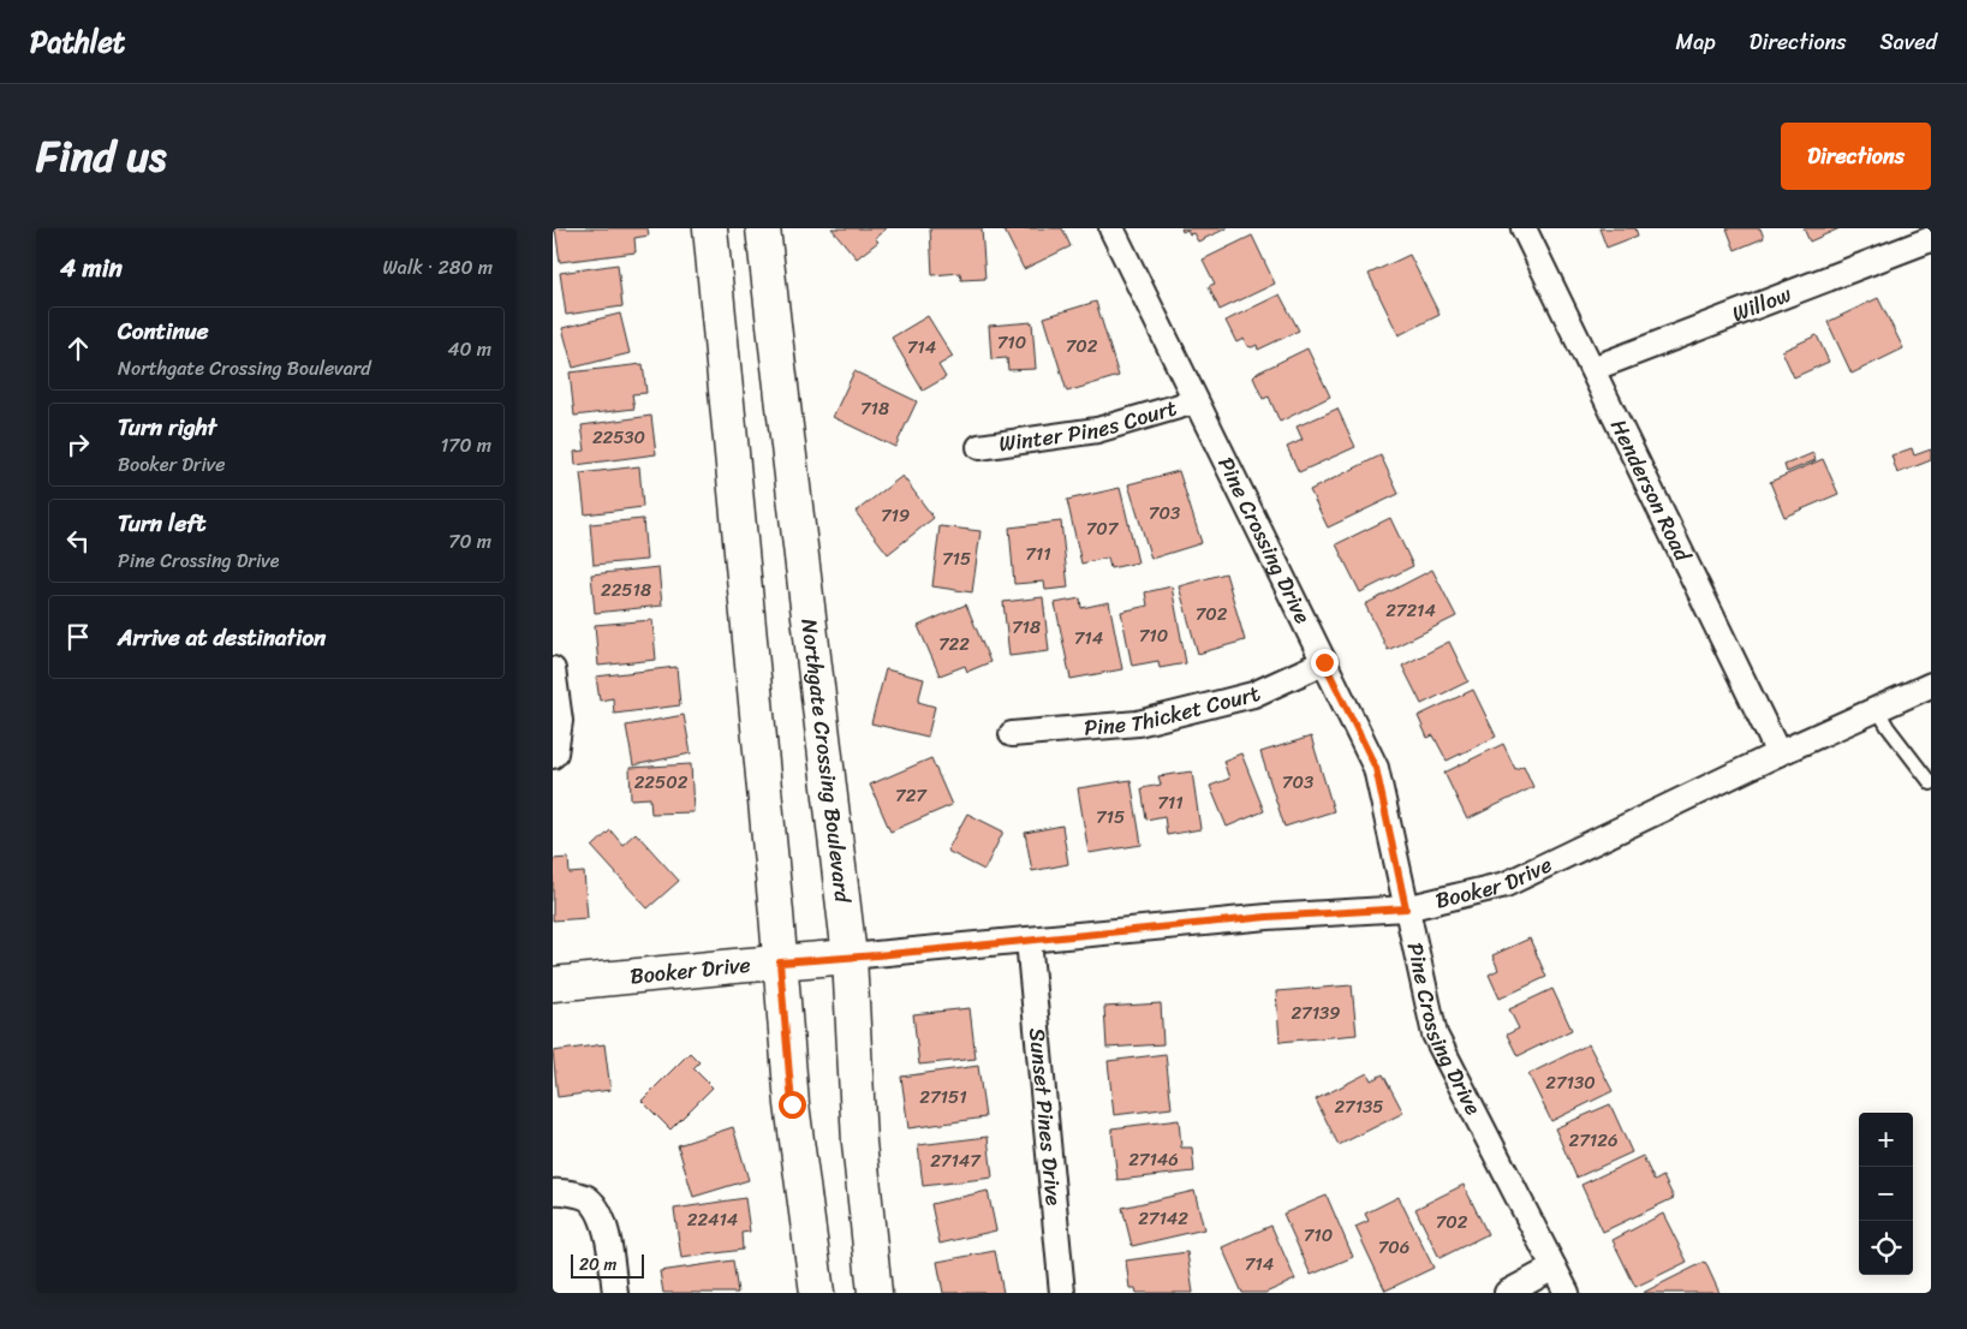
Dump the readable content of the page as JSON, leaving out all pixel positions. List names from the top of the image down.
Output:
{
  "streets": {
    "main road": ["Northgate Crossing Boulevard", "Booker Drive"],
    "street": [
      "Willow",
      "Winter Pines Court",
      "Henderson Road",
      "Pine Crossing Drive",
      "Pine Thicket Court",
      "Sunset Pines Drive"
    ]
  },
  "crossings": [
    ["Willow", "Henderson Road"],
    ["Winter Pines Court", "Pine Crossing Drive"],
    ["Henderson Road", "Booker Drive"],
    ["Pine Crossing Drive", "Pine Thicket Court"],
    ["Pine Crossing Drive", "Booker Drive"],
    ["Northgate Crossing Boulevard", "Booker Drive"],
    ["Booker Drive", "Sunset Pines Drive"]
  ],
  "house_numbers": [
    "710",
    "702",
    "714",
    "718",
    "22530",
    "703",
    "719",
    "707",
    "711",
    "715",
    "22518",
    "27214",
    "702",
    "718",
    "710",
    "714",
    "722",
    "22502",
    "703",
    "727",
    "711",
    "715",
    "27139",
    "27130",
    "27151",
    "27135",
    "27126",
    "27146",
    "27147",
    "27142",
    "22414",
    "702",
    "710",
    "706",
    "714"
  ],
  "scale_bar": "20 m",
  "page": {
    "header": "Pathlet",
    "nav": ["Map", "Directions", "Saved"],
    "title": "Find us",
    "buttons": "Directions",
    "heading": ["4 min", "Walk · 280 m"],
    "list": [
      ["Continue", "Northgate Crossing Boulevard", "40 m"],
      ["Turn right", "Booker Drive", "170 m"],
      ["Turn left", "Pine Crossing Drive", "70 m"],
      "Arrive at destination"
    ],
    "map_buttons": ["+", "−"],
    "scale": "20 m"
  }
}
